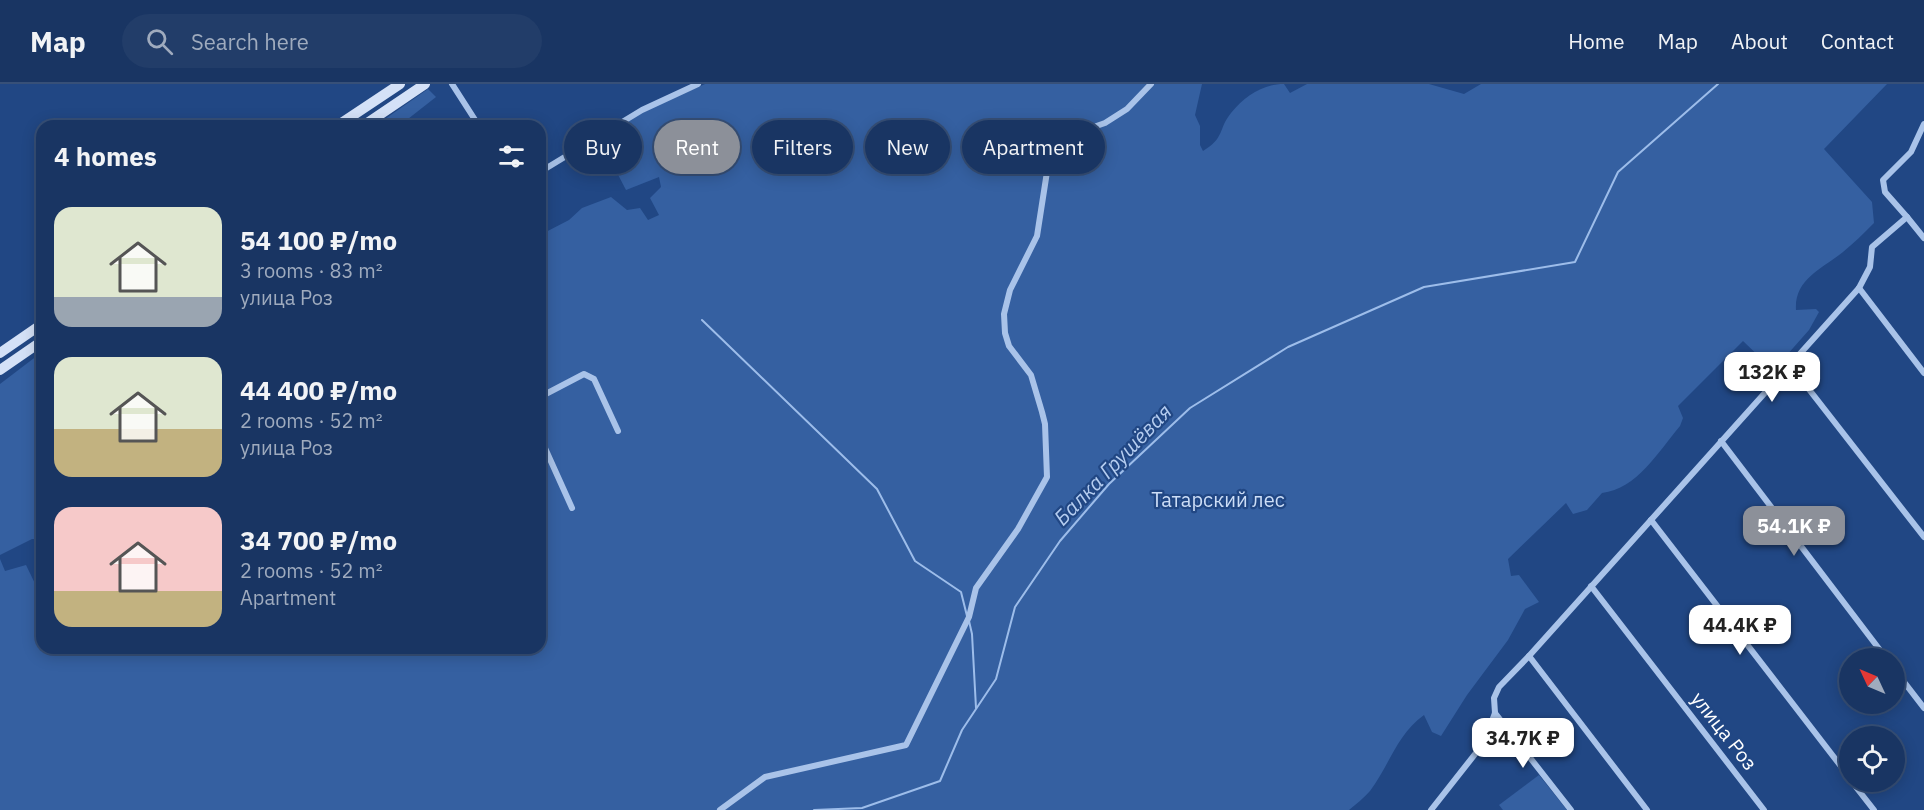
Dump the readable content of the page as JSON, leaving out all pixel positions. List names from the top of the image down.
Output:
{
  "streets": {
    "street": ["улица Роз"]
  },
  "water": ["Балка Грушёвая"],
  "parks": ["Татарский лес"],
  "north": "top left",
  "page": {
    "header": "Map",
    "search": "Search here",
    "nav": [
      "Home",
      "Map",
      "About",
      "Contact"
    ],
    "chip": [
      "Buy",
      "Rent",
      "Filters",
      "New",
      "Apartment"
    ],
    "heading": "4 homes",
    "list": [
      {
        "name": "54 100 ₽/mo",
        "note": "3 rooms · 83 m² · улица Роз"
      },
      {
        "name": "44 400 ₽/mo",
        "note": "2 rooms · 52 m² · улица Роз"
      },
      {
        "name": "34 700 ₽/mo",
        "note": "2 rooms · 52 m² · Apartment"
      }
    ],
    "price": [
      "132K ₽",
      "54.1K ₽",
      "44.4K ₽",
      "34.7K ₽"
    ]
  }
}
